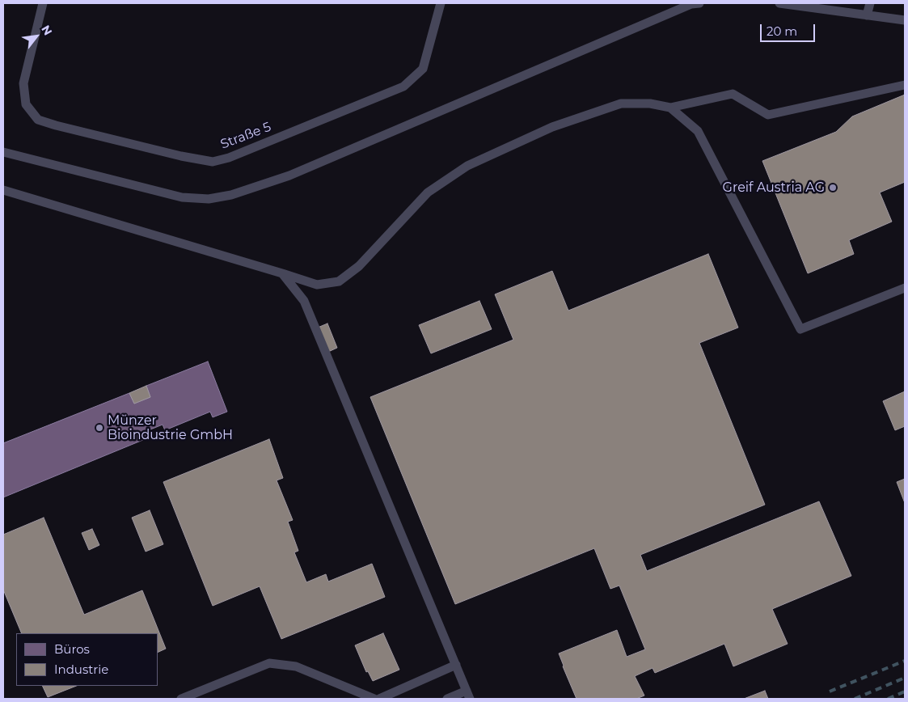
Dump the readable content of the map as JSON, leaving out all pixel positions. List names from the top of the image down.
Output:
{
  "streets": {
    "lane": ["Straße 5"]
  },
  "places": ["Greif Austria AG", "Münzer Bioindustrie GmbH"],
  "legend": ["Büros", "Industrie"],
  "scale_bar": "20 m",
  "north": "top right"
}
